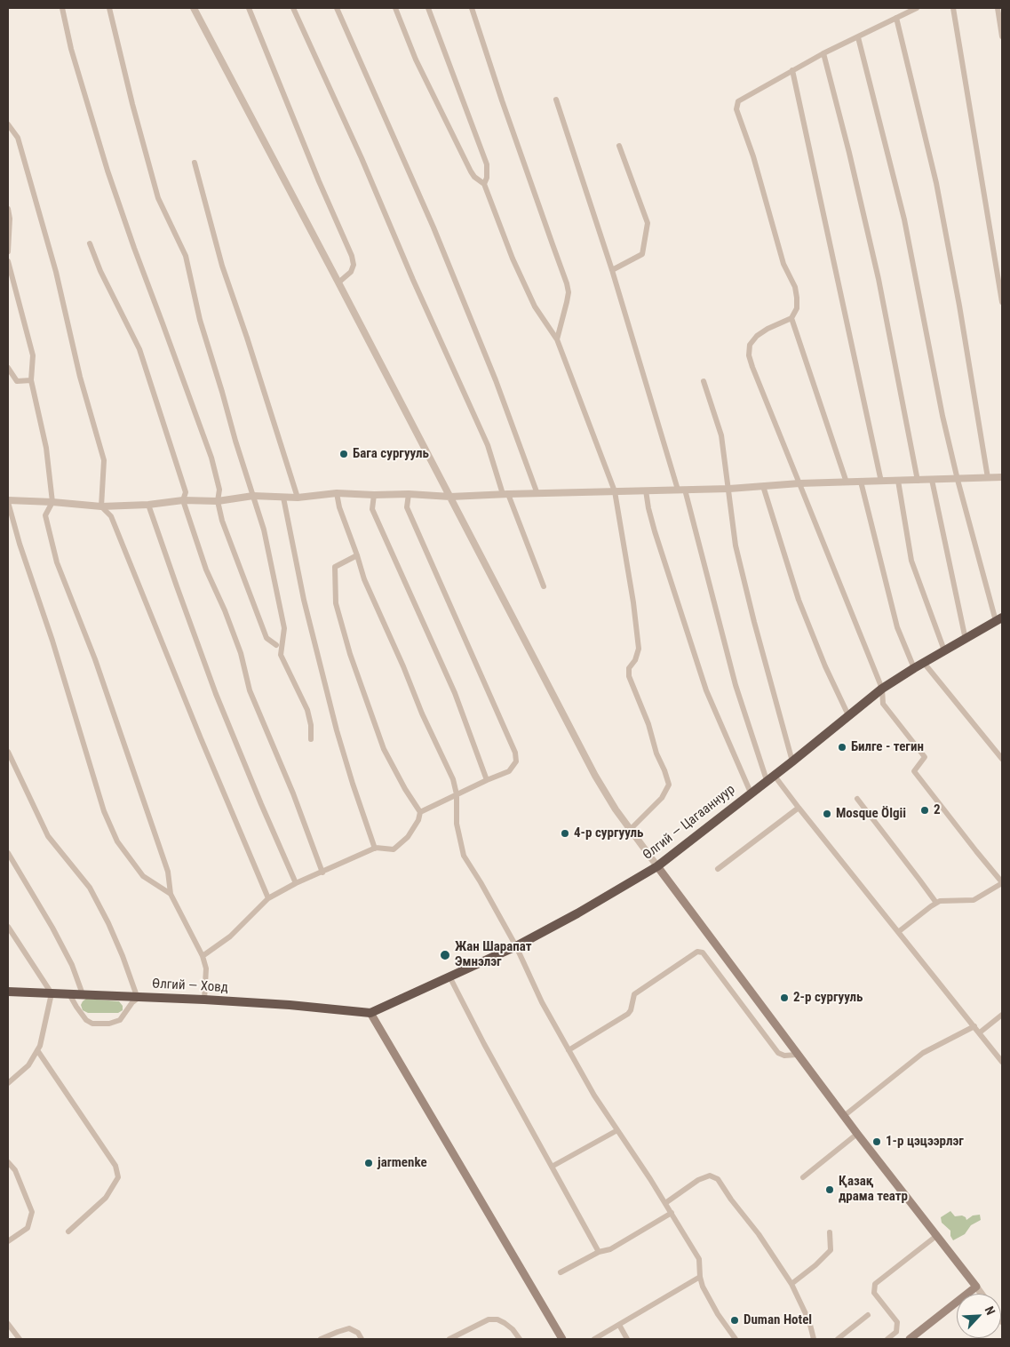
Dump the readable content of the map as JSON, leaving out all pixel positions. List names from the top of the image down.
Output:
{
  "streets": {
    "highway": ["Өлгий — Цагааннуур", "Өлгий — Ховд"]
  },
  "crossings": [
    ["Өлгий — Цагааннуур", "Өлгий — Ховд"]
  ],
  "places": [
    "Бага сургууль",
    "Билге - тегин",
    "2",
    "Mosque Ölgii",
    "4-р сургууль",
    "Жан Шарапат Эмнэлэг",
    "2-р сургууль",
    "1-р цэцээрлэг",
    "jarmenke",
    "Қазақ драма театр",
    "Duman Hotel"
  ],
  "north": "top right"
}
